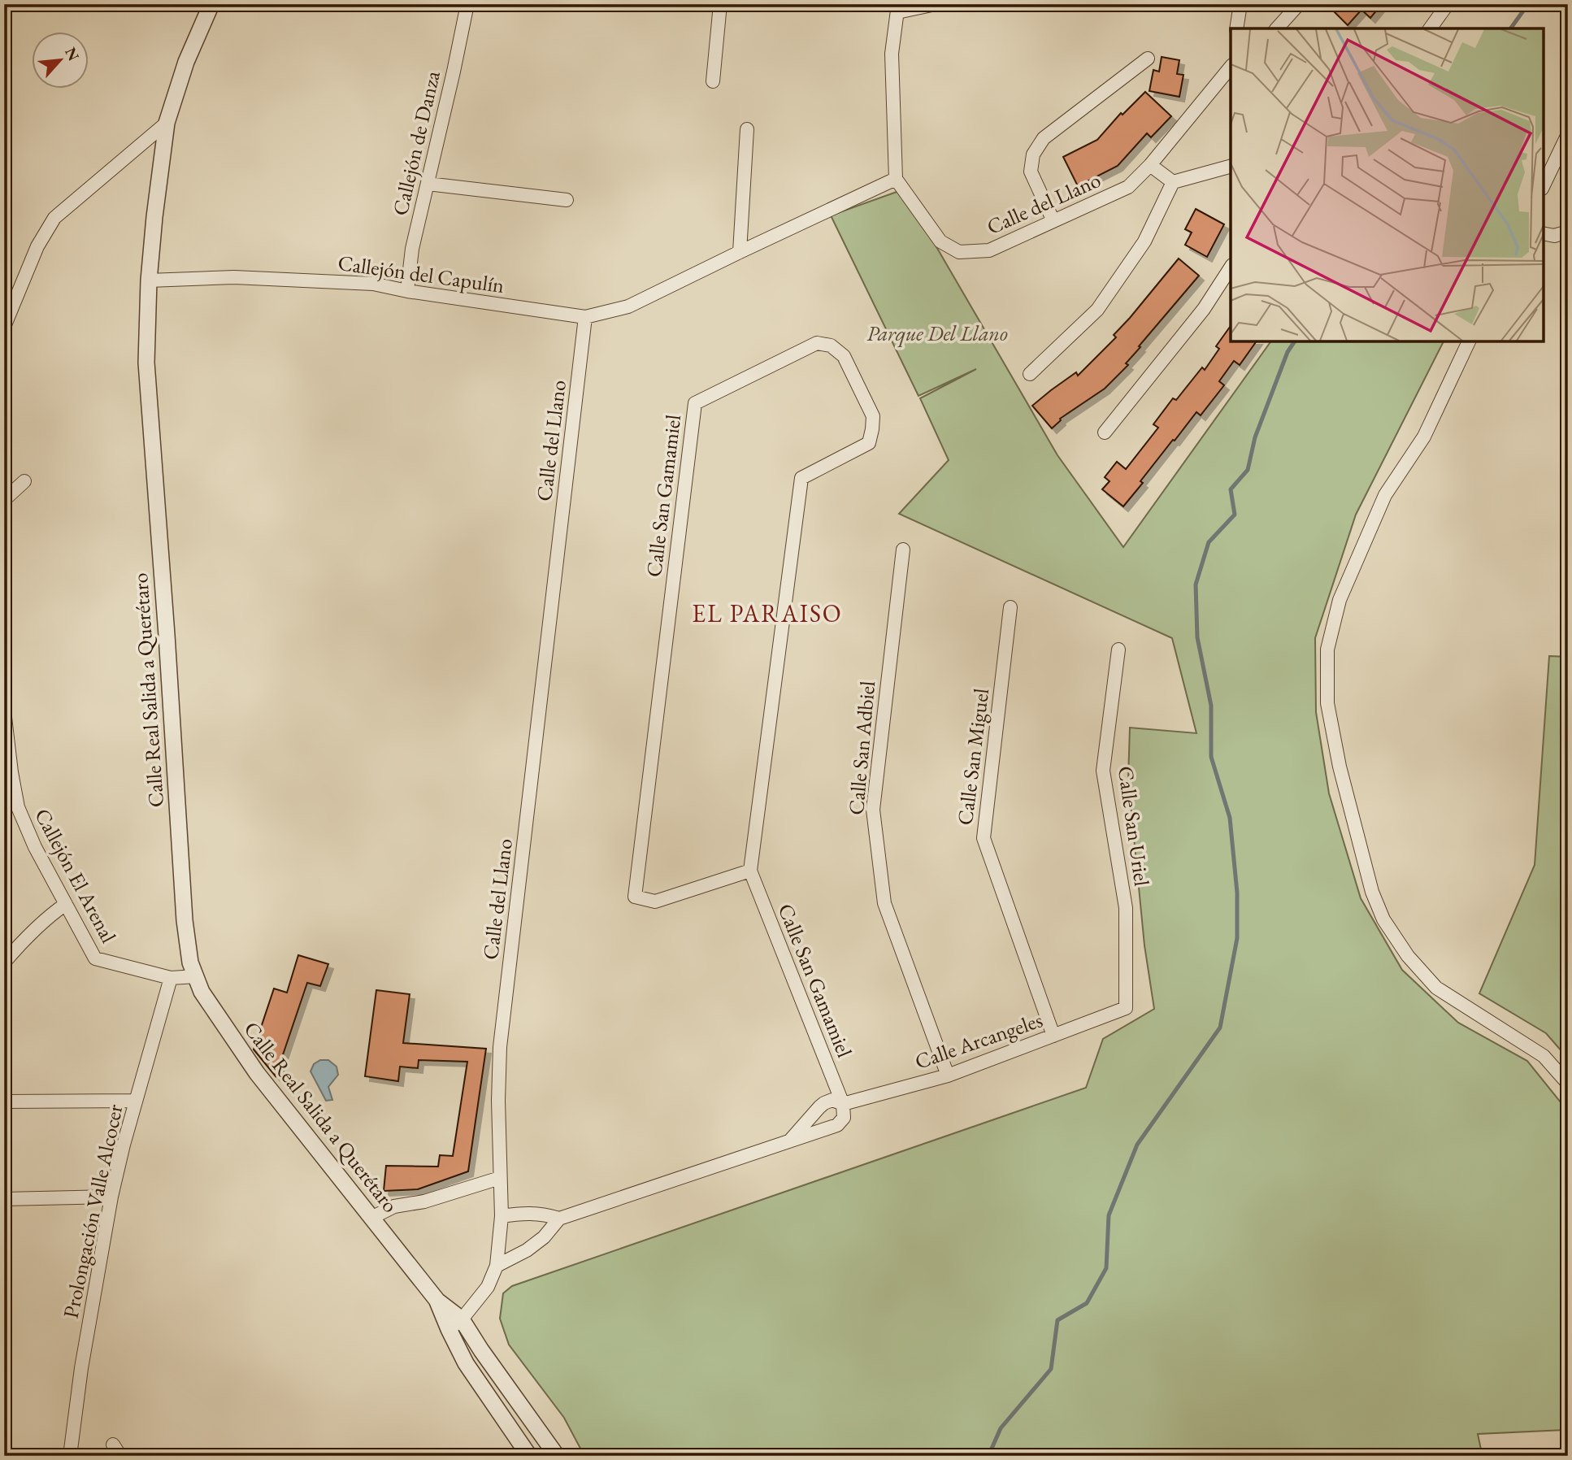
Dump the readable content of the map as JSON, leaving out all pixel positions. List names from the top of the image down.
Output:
{
  "streets": {
    "street": [
      "Callejón de Danza",
      "Calle del Llano",
      "Callejón del Capulín",
      "Calle San Gamamiel",
      "Calle Real Salida a Querétaro",
      "Calle San Adbiel",
      "Calle San Miguel",
      "Calle San Uriel",
      "Callejón El Arenal",
      "Calle Arcangeles",
      "Prolongación Valle Alcocer"
    ]
  },
  "crossings": [
    ["Callejón de Danza", "Callejón del Capulín"],
    ["Calle del Llano", "Callejón del Capulín"],
    ["Calle del Llano", "Calle Real Salida a Querétaro"],
    ["Calle del Llano", "Calle Arcangeles"],
    ["Callejón del Capulín", "Calle Real Salida a Querétaro"],
    ["Calle San Gamamiel", "Calle Arcangeles"],
    ["Calle Real Salida a Querétaro", "Callejón El Arenal"],
    ["Calle San Adbiel", "Calle Arcangeles"],
    ["Calle San Miguel", "Calle Arcangeles"],
    ["Calle San Uriel", "Calle Arcangeles"],
    ["Callejón El Arenal", "Prolongación Valle Alcocer"]
  ],
  "districts": ["EL PARAISO"],
  "parks": ["Parque Del Llano"],
  "north": "top right"
}
